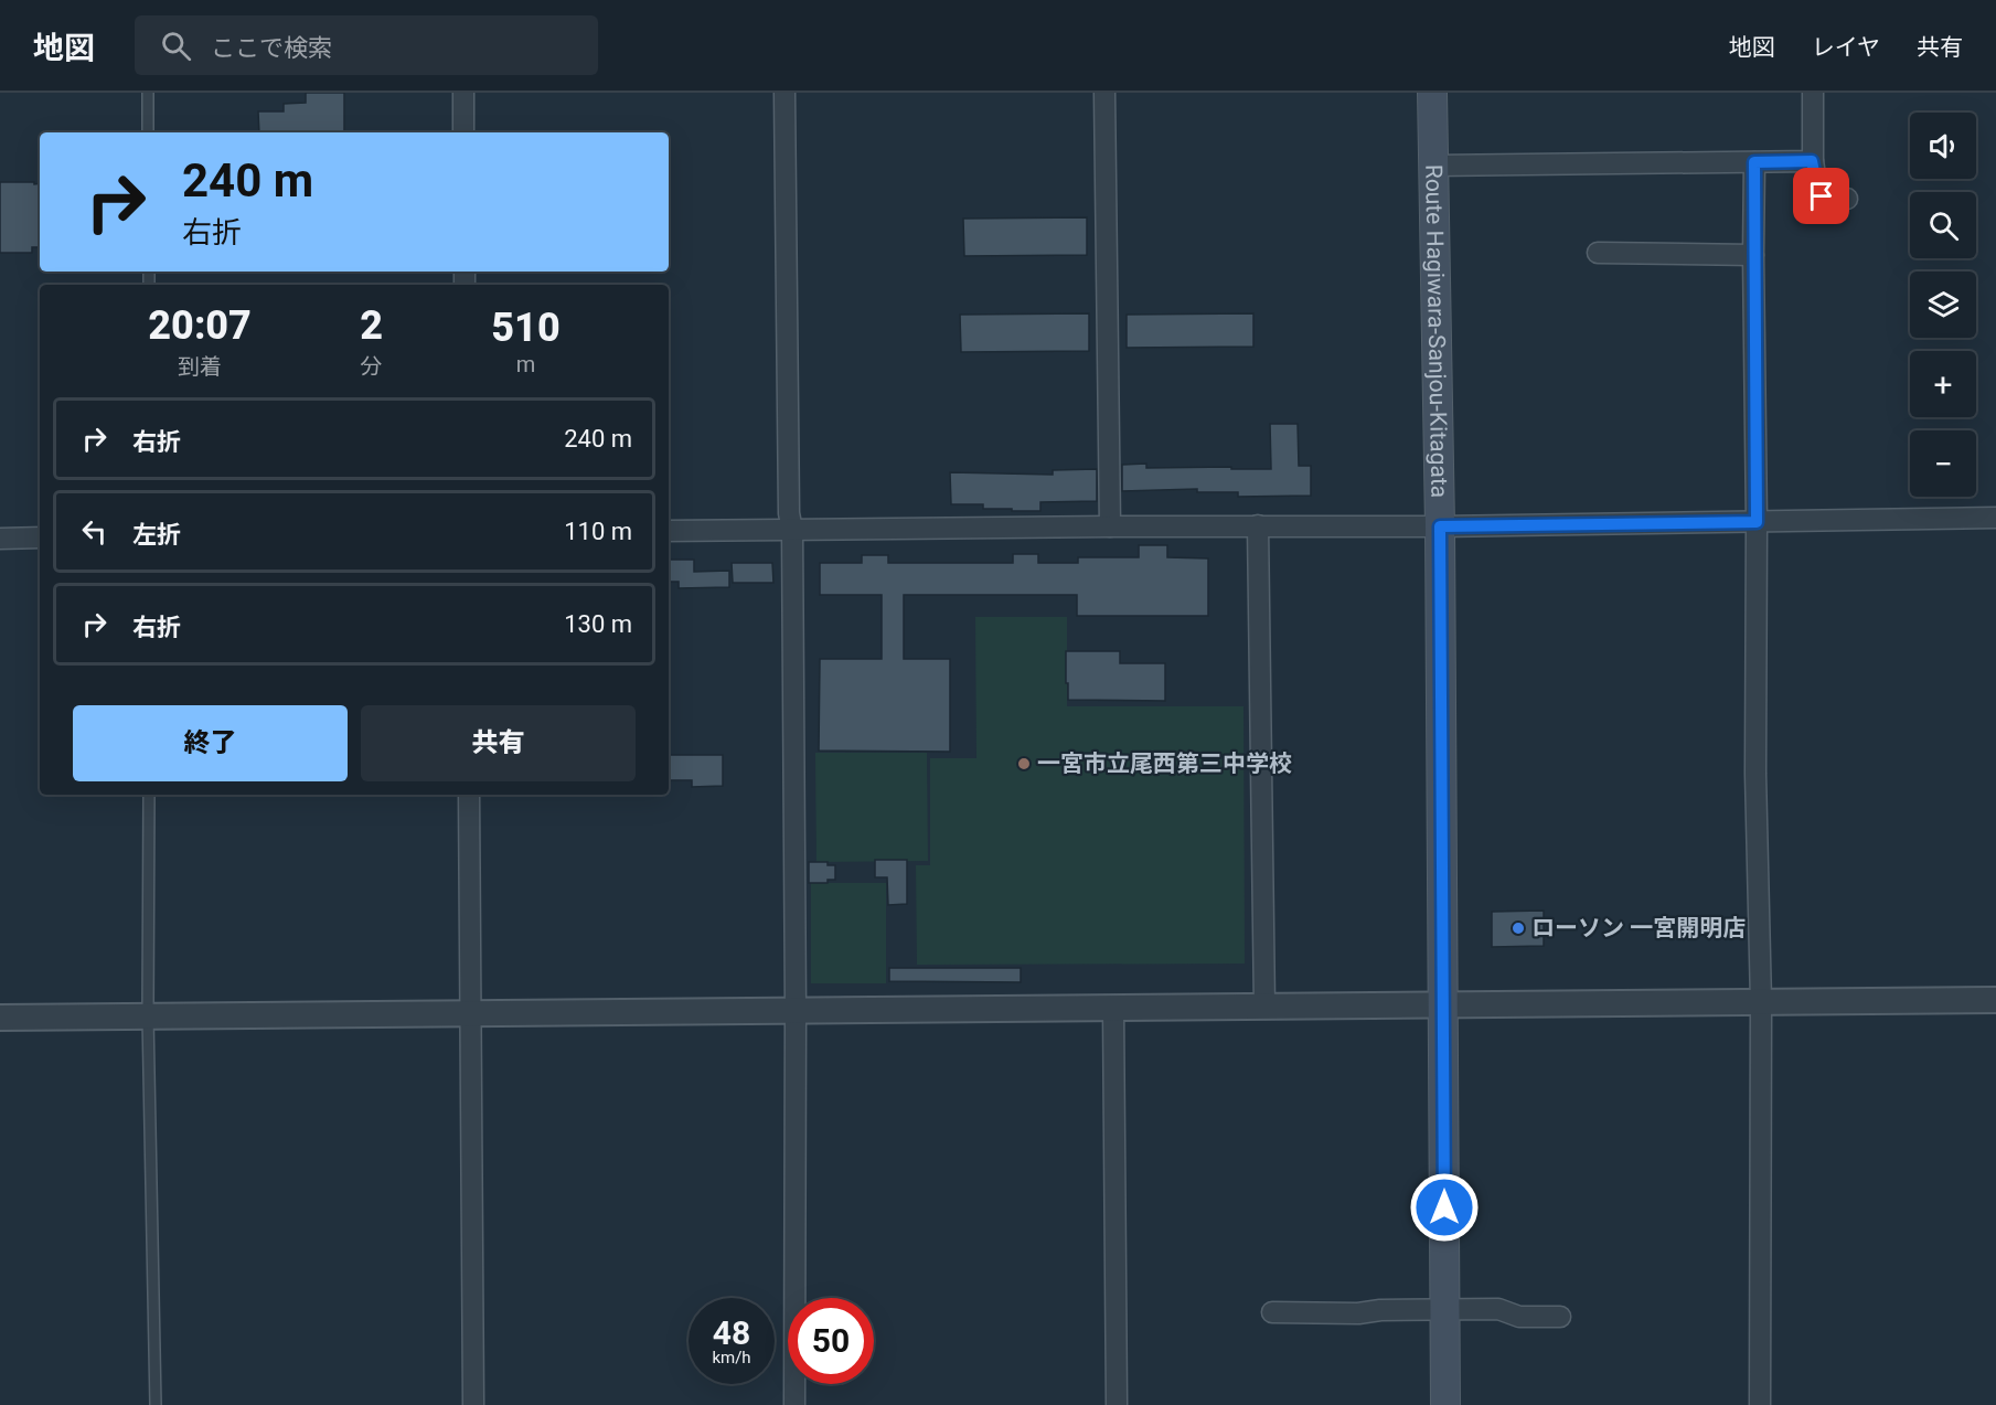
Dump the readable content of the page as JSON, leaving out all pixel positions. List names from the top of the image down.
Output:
{
  "streets": {
    "main road": ["Route Hagiwara-Sanjou-Kitagata"]
  },
  "places": ["一宮市立尾西第三中学校", "ローソン 一宮開明店"],
  "page": {
    "header": "地図",
    "search": "ここで検索",
    "nav": ["地図", "レイヤ", "共有"],
    "map_buttons": ["+", "−"],
    "turn": ["240 m", "右折"],
    "eta": [
      "20:07",
      "到着",
      "2",
      "分",
      "510",
      "m"
    ],
    "list": [
      {
        "name": "右折",
        "value": "240 m"
      },
      {
        "name": "左折",
        "value": "110 m"
      },
      {
        "name": "右折",
        "value": "130 m"
      }
    ],
    "buttons": ["終了", "共有"],
    "speed": "48 km/h",
    "limit": "50"
  }
}
